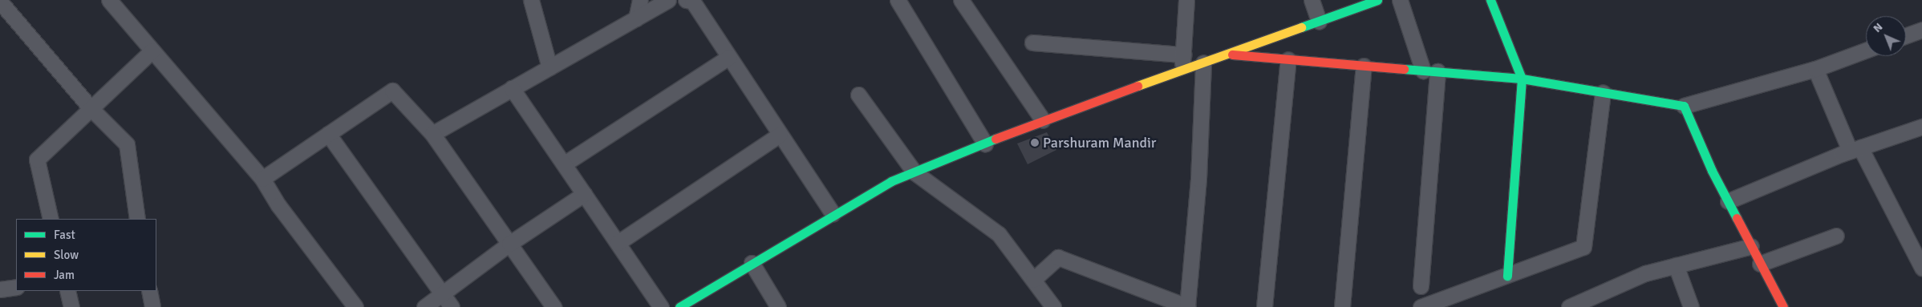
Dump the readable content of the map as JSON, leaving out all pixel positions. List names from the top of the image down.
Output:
{
  "places": ["Parshuram Mandir"],
  "legend": ["Fast", "Slow", "Jam"],
  "north": "top left"
}
